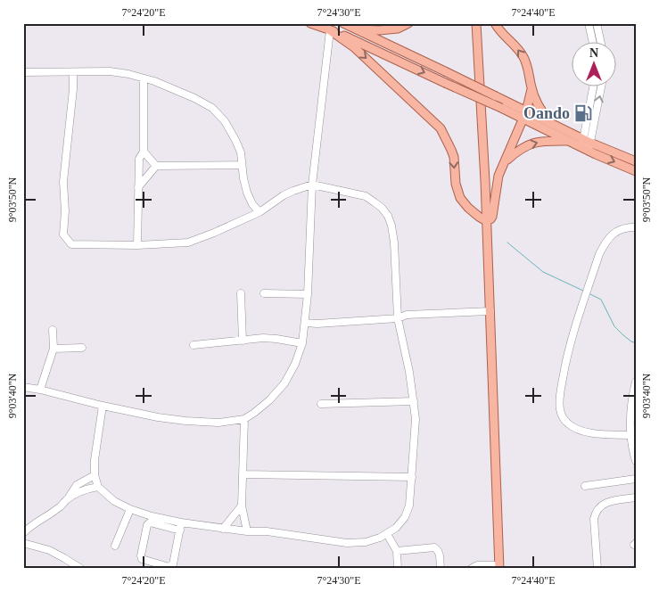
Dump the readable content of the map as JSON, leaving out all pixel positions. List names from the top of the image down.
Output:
{
  "places": {
    "fuel station": ["Oando"]
  },
  "north": "top",
  "coordinates": [
    "7°24'20\"E",
    "7°24'30\"E",
    "7°24'40\"E",
    "9°03'50\"N",
    "9°03'40\"N"
  ]
}
